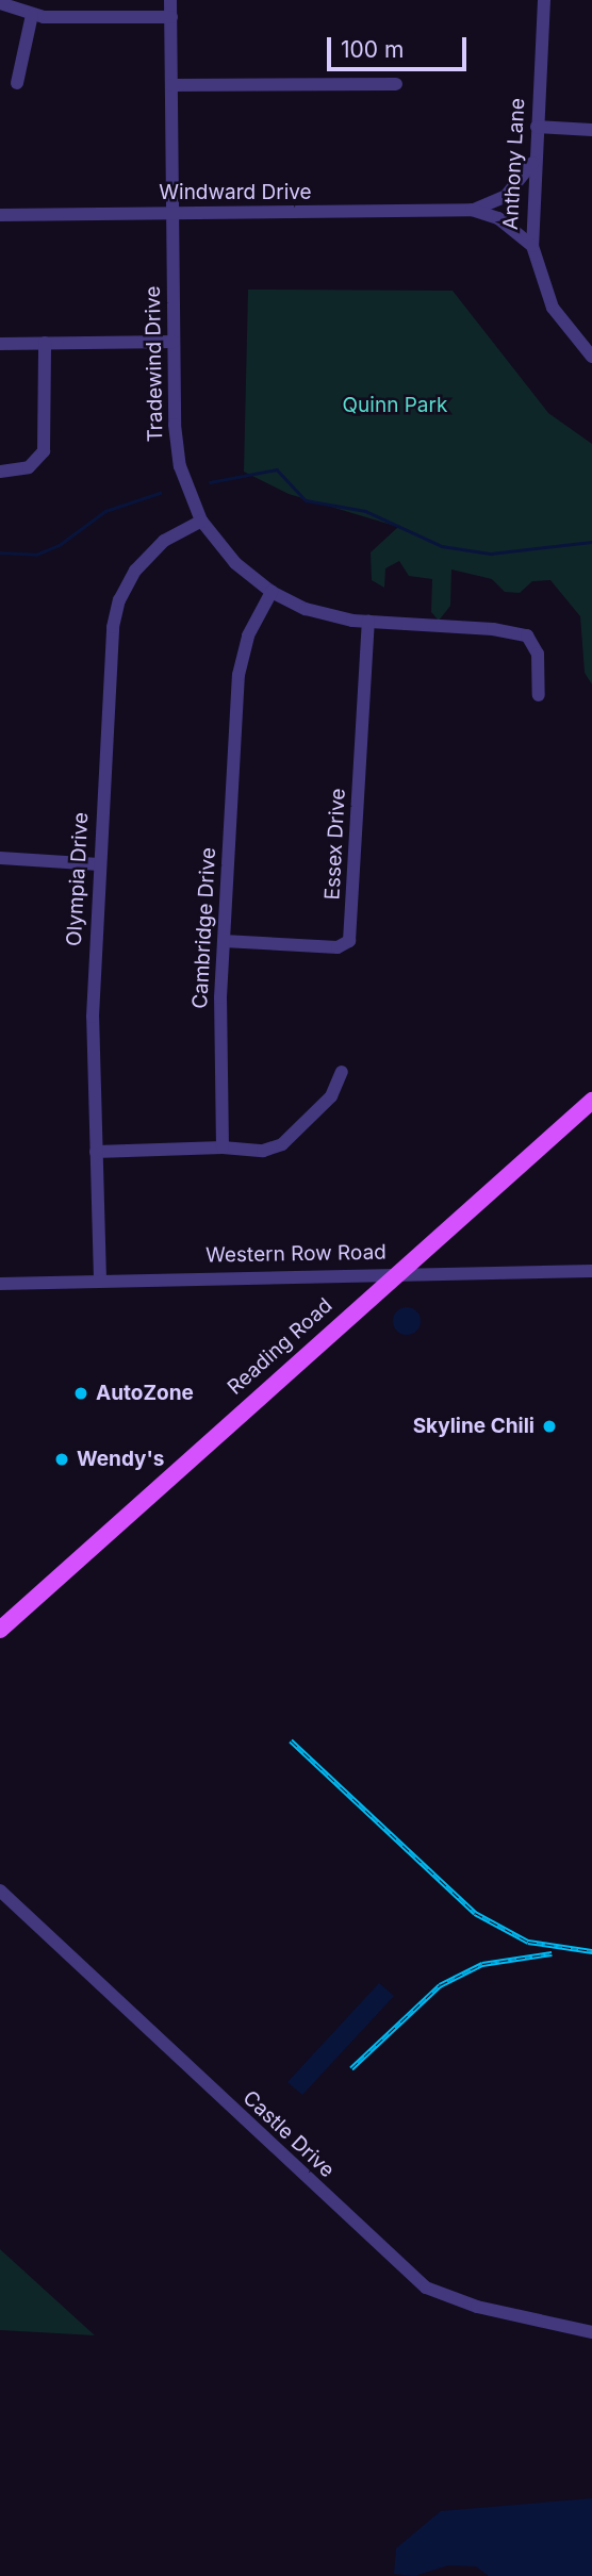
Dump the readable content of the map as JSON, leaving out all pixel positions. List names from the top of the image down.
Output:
{
  "streets": {
    "main road": ["Reading Road"],
    "street": [
      "Anthony Lane",
      "Windward Drive",
      "Tradewind Drive",
      "Essex Drive",
      "Olympia Drive",
      "Cambridge Drive",
      "Western Row Road",
      "Castle Drive"
    ]
  },
  "crossings": [
    ["Anthony Lane", "Windward Drive"],
    ["Windward Drive", "Tradewind Drive"],
    ["Tradewind Drive", "Essex Drive"],
    ["Tradewind Drive", "Olympia Drive"],
    ["Tradewind Drive", "Cambridge Drive"],
    ["Essex Drive", "Cambridge Drive"],
    ["Olympia Drive", "Western Row Road"],
    ["Western Row Road", "Reading Road"]
  ],
  "parks": ["Quinn Park"],
  "places": ["AutoZone", "Skyline Chili", "Wendy's"],
  "scale_bar": "100 m"
}
